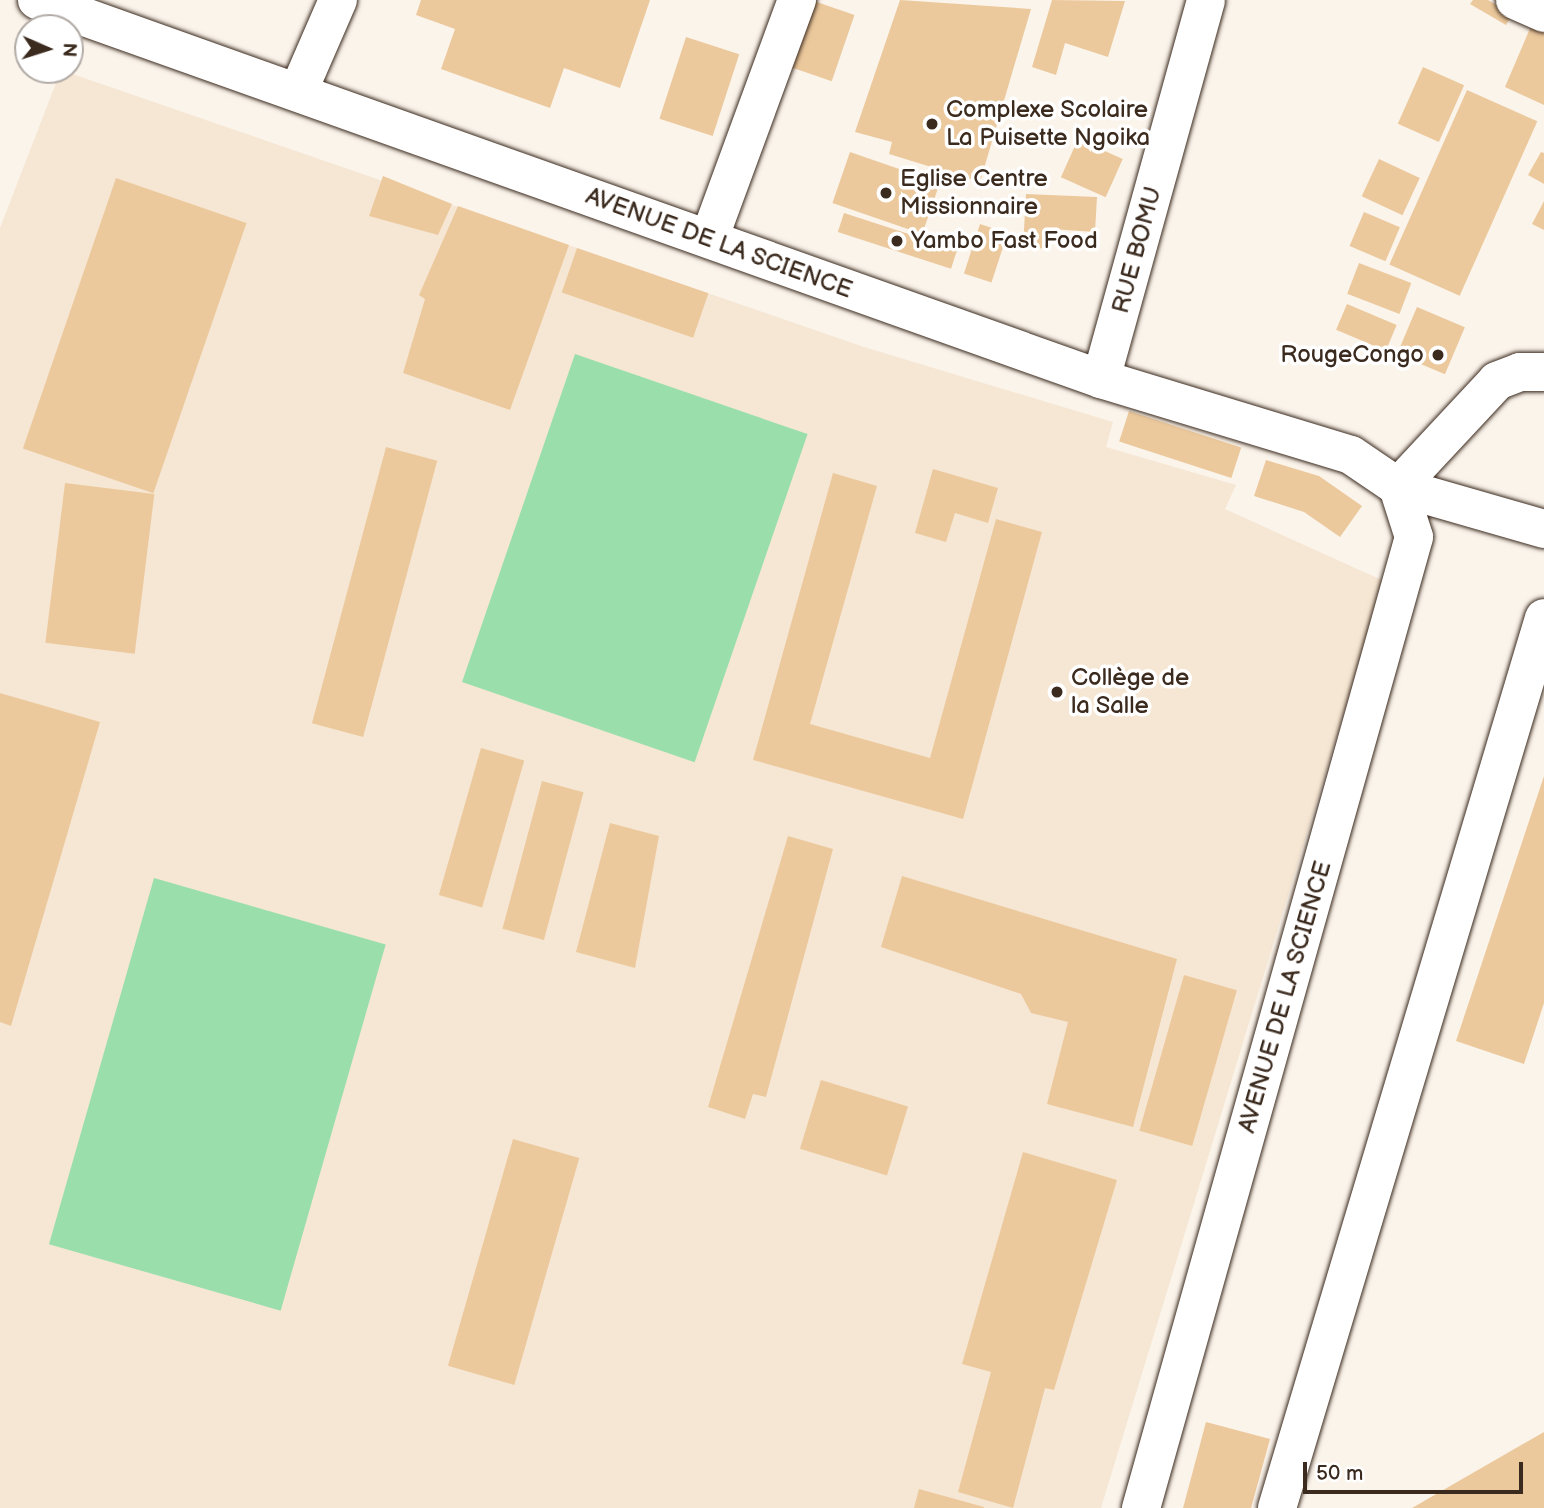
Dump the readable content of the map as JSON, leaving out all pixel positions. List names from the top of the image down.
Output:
{
  "streets": {
    "street": ["AVENUE DE LA SCIENCE", "RUE BOMU"]
  },
  "crossings": [
    ["AVENUE DE LA SCIENCE", "RUE BOMU"]
  ],
  "places": [
    "Complexe Scolaire La Puisette Ngoika",
    "Eglise Centre Missionnaire",
    "Yambo Fast Food",
    "RougeCongo",
    "Collège de la Salle"
  ],
  "scale_bar": "50 m",
  "north": "right"
}
